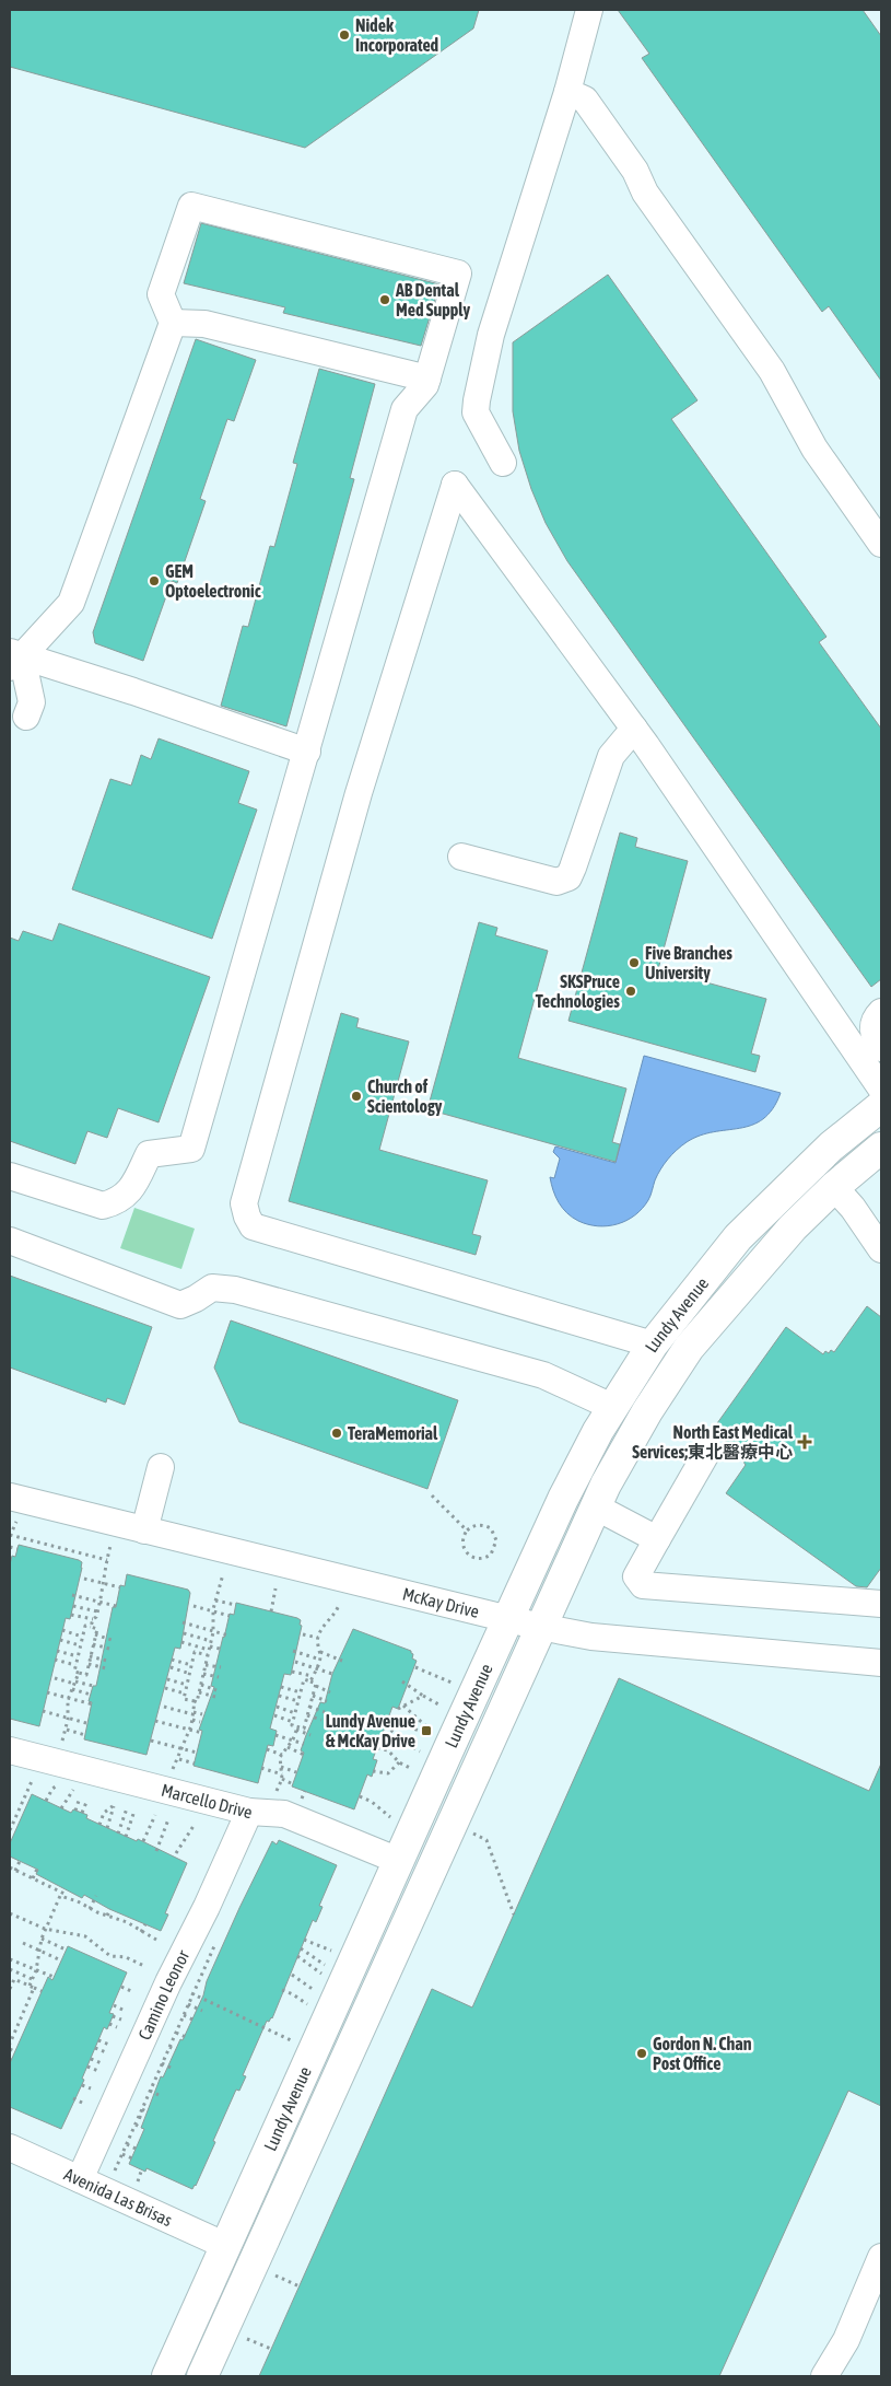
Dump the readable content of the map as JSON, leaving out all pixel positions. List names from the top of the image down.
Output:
{
  "streets": {
    "main road": ["Lundy Avenue"],
    "street": [
      "McKay Drive",
      "Marcello Drive",
      "Camino Leonor",
      "Avenida Las Brisas"
    ]
  },
  "crossings": [
    ["Lundy Avenue", "McKay Drive"],
    ["Lundy Avenue", "Marcello Drive"],
    ["Lundy Avenue", "Avenida Las Brisas"],
    ["Marcello Drive", "Camino Leonor"],
    ["Camino Leonor", "Avenida Las Brisas"]
  ],
  "places": {
    "other": [
      "Nidek Incorporated",
      "AB Dental Med Supply",
      "GEM Optoelectronic",
      "Five Branches University",
      "SKSPruce Technologies",
      "Church of Scientology",
      "TeraMemorial",
      "Gordon N. Chan Post Office"
    ],
    "health": ["North East Medical Services;東北醫療中心"],
    "transit": ["Lundy Avenue & McKay Drive"]
  }
}
